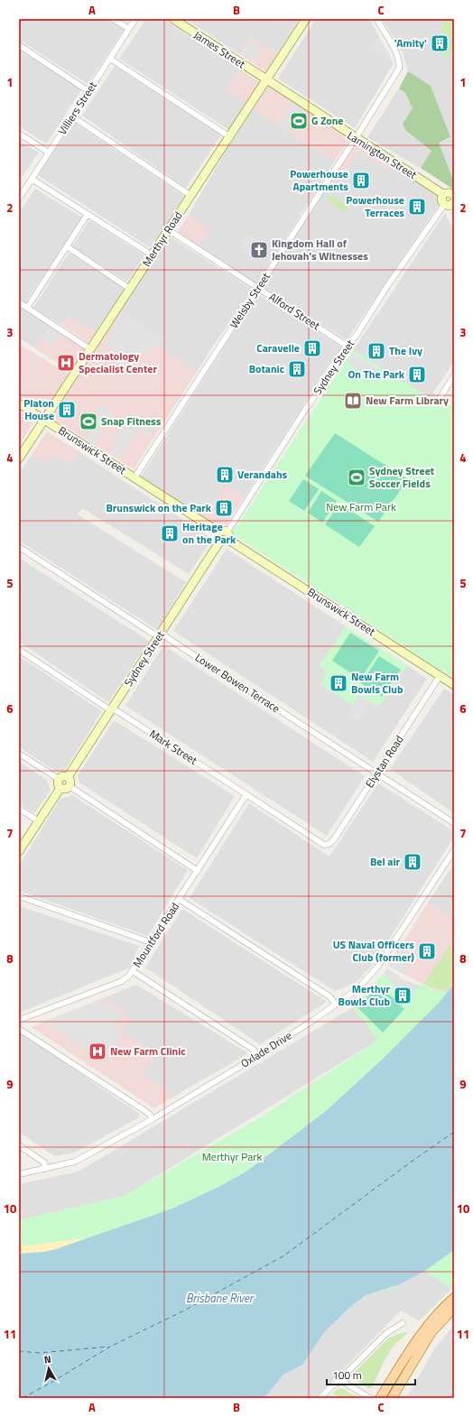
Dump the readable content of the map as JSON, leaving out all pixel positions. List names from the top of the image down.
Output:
{
  "streets": {
    "street": [
      "James Street",
      "Villiers Street",
      "Lamington Street",
      "Merthyr Road",
      "Welsby Street",
      "Alford Street",
      "Sydney Street",
      "Brunswick Street",
      "Lower Bowen Terrace",
      "Mark Street",
      "Elystan Road",
      "Mountford Road",
      "Oxlade Drive"
    ]
  },
  "crossings": [
    ["James Street", "Lamington Street"],
    ["James Street", "Merthyr Road"],
    ["Lamington Street", "Merthyr Road"],
    ["Lamington Street", "Welsby Street"],
    ["Lamington Street", "Sydney Street"],
    ["Merthyr Road", "Alford Street"],
    ["Merthyr Road", "Brunswick Street"],
    ["Welsby Street", "Alford Street"],
    ["Welsby Street", "Brunswick Street"],
    ["Alford Street", "Sydney Street"],
    ["Sydney Street", "Brunswick Street"],
    ["Sydney Street", "Lower Bowen Terrace"],
    ["Sydney Street", "Mark Street"],
    ["Brunswick Street", "Elystan Road"],
    ["Lower Bowen Terrace", "Elystan Road"],
    ["Mark Street", "Elystan Road"],
    ["Mark Street", "Mountford Road"]
  ],
  "water": ["Brisbane River"],
  "parks": ["New Farm Park", "Merthyr Park"],
  "places": {
    "building": [
      "'Amity'",
      "Powerhouse Apartments",
      "Powerhouse Terraces",
      "Caravelle",
      "The Ivy",
      "Botanic",
      "On The Park",
      "Platon House",
      "Verandahs",
      "Brunswick on the Park",
      "Heritage on the Park",
      "New Farm Bowls Club",
      "Bel air",
      "US Naval Officers Club (former)",
      "Merthyr Bowls Club"
    ],
    "sports": ["G Zone", "Snap Fitness", "Sydney Street Soccer Fields"],
    "church": ["Kingdom Hall of Jehovah's Witnesses"],
    "hospital": ["Dermatology Specialist Center", "New Farm Clinic"],
    "library": ["New Farm Library"]
  },
  "scale_bar": "100 m",
  "north": "top",
  "grid": {
    "columns": ["A", "B", "C"],
    "rows": [
      "1",
      "2",
      "3",
      "4",
      "5",
      "6",
      "7",
      "8",
      "9",
      "10",
      "11"
    ]
  }
}
